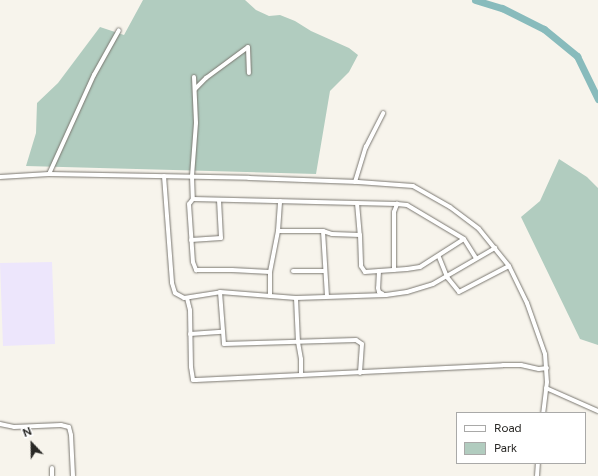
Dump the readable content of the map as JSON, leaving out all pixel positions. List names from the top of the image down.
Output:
{
  "legend": ["Road", "Park"],
  "north": "top"
}
